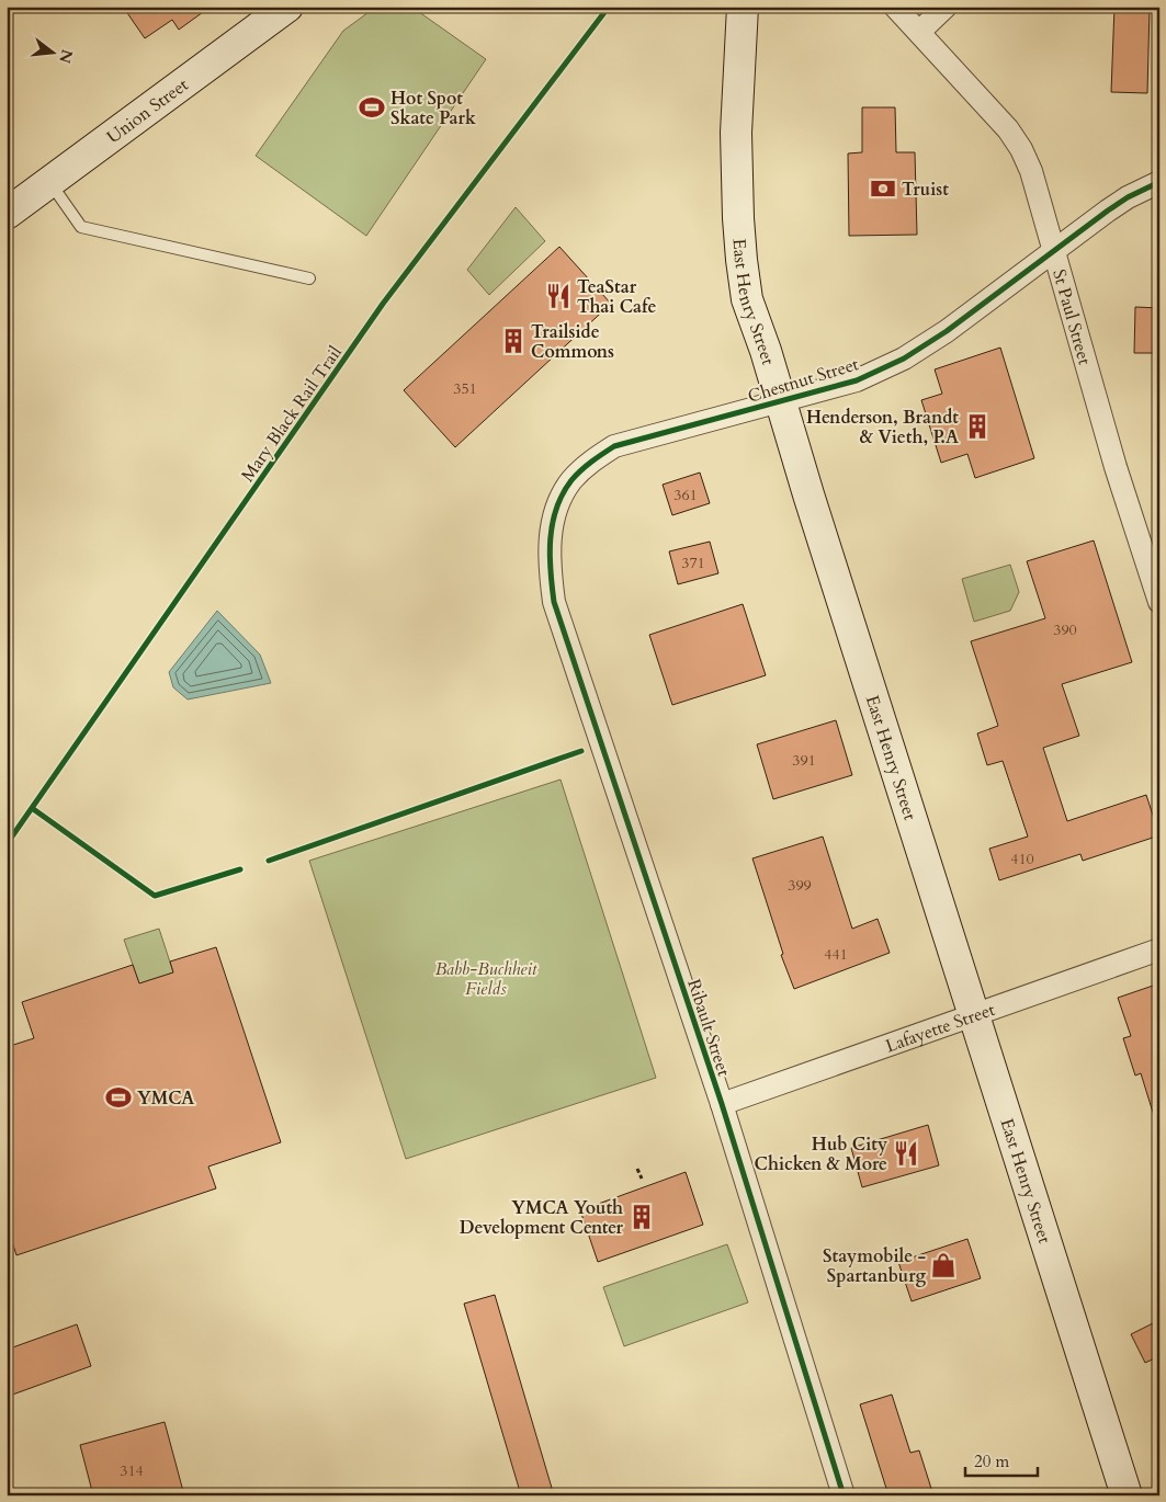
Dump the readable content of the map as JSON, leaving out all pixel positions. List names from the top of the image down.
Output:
{
  "streets": {
    "main road": ["Union Street", "East Henry Street"],
    "street": [
      "St Paul Street",
      "Chestnut Street",
      "Ribault Street",
      "Lafayette Street"
    ],
    "cycle path": ["Mary Black Rail Trail"]
  },
  "crossings": [
    ["East Henry Street", "Chestnut Street"],
    ["East Henry Street", "Lafayette Street"],
    ["St Paul Street", "Chestnut Street"],
    ["Chestnut Street", "Ribault Street"],
    ["Ribault Street", "Lafayette Street"]
  ],
  "parks": ["Babb-Buchheit Fields"],
  "places": {
    "sports": ["Hot Spot Skate Park", "YMCA"],
    "bank": ["Truist"],
    "restaurant": ["TeaStar Thai Cafe", "Hub City Chicken & More"],
    "building": ["Trailside Commons", "Henderson, Brandt & Vieth, P.A", "YMCA Youth Development Center"],
    "shop": ["Staymobile - Spartanburg"]
  },
  "house_numbers": [
    "351",
    "361",
    "371",
    "390",
    "391",
    "410",
    "399",
    "441",
    "314"
  ],
  "scale_bar": "20 m",
  "north": "right"
}
